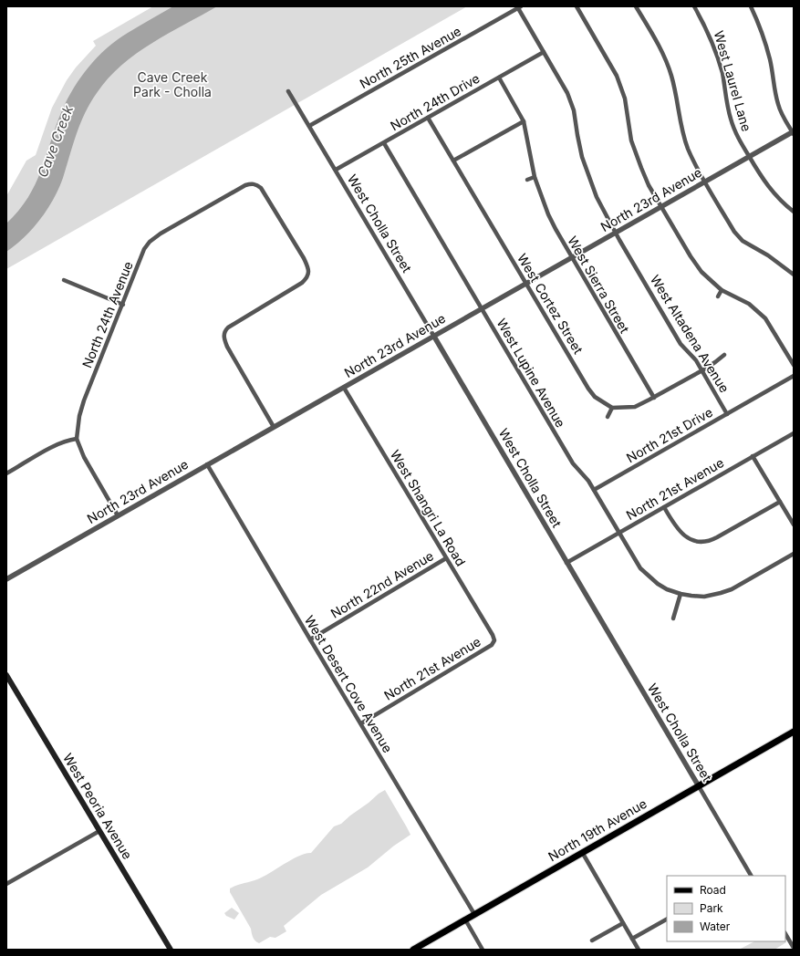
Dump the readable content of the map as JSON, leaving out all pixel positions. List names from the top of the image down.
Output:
{
  "streets": {
    "main road": ["West Peoria Avenue", "North 19th Avenue"],
    "street": [
      "North 25th Avenue",
      "West Laurel Lane",
      "North 24th Drive",
      "North 23rd Avenue",
      "West Cholla Street",
      "West Sierra Street",
      "West Cortez Street",
      "North 24th Avenue",
      "West Altadena Avenue",
      "West Lupine Avenue",
      "North 21st Drive",
      "North 21st Avenue",
      "West Shangri La Road",
      "North 22nd Avenue",
      "West Desert Cove Avenue"
    ]
  },
  "crossings": [
    ["North 25th Avenue", "West Cholla Street"],
    ["North 25th Avenue", "West Altadena Avenue"],
    ["West Laurel Lane", "North 23rd Avenue"],
    ["North 24th Drive", "West Cholla Street"],
    ["North 24th Drive", "West Sierra Street"],
    ["North 24th Drive", "West Cortez Street"],
    ["North 24th Drive", "West Altadena Avenue"],
    ["North 24th Drive", "West Lupine Avenue"],
    ["North 23rd Avenue", "West Cholla Street"],
    ["North 23rd Avenue", "West Sierra Street"],
    ["North 23rd Avenue", "West Cortez Street"],
    ["North 23rd Avenue", "North 24th Avenue"],
    ["North 23rd Avenue", "West Altadena Avenue"],
    ["North 23rd Avenue", "West Lupine Avenue"],
    ["North 23rd Avenue", "West Shangri La Road"],
    ["North 23rd Avenue", "West Desert Cove Avenue"],
    ["West Cholla Street", "North 21st Avenue"],
    ["West Cholla Street", "North 19th Avenue"],
    ["West Altadena Avenue", "North 21st Drive"],
    ["West Lupine Avenue", "North 21st Drive"],
    ["West Lupine Avenue", "North 21st Avenue"],
    ["North 21st Avenue", "West Shangri La Road"],
    ["North 21st Avenue", "West Desert Cove Avenue"],
    ["West Shangri La Road", "North 22nd Avenue"],
    ["North 22nd Avenue", "West Desert Cove Avenue"],
    ["West Desert Cove Avenue", "North 19th Avenue"]
  ],
  "water": ["Cave Creek"],
  "parks": ["Cave Creek Park - Cholla"],
  "legend": ["Road", "Park", "Water"]
}
